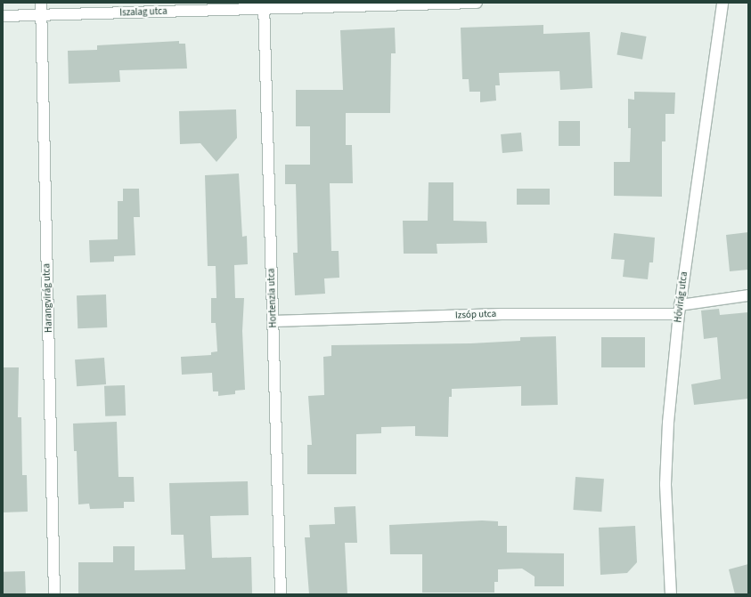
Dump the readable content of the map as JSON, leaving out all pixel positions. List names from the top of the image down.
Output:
{
  "streets": {
    "street": [
      "Iszalag utca",
      "Hóvirág utca",
      "Harangvirág utca",
      "Hortenzia utca",
      "Izsóp utca"
    ]
  },
  "crossings": [
    ["Iszalag utca", "Harangvirág utca"],
    ["Iszalag utca", "Hortenzia utca"],
    ["Hóvirág utca", "Izsóp utca"],
    ["Hortenzia utca", "Izsóp utca"]
  ]
}
